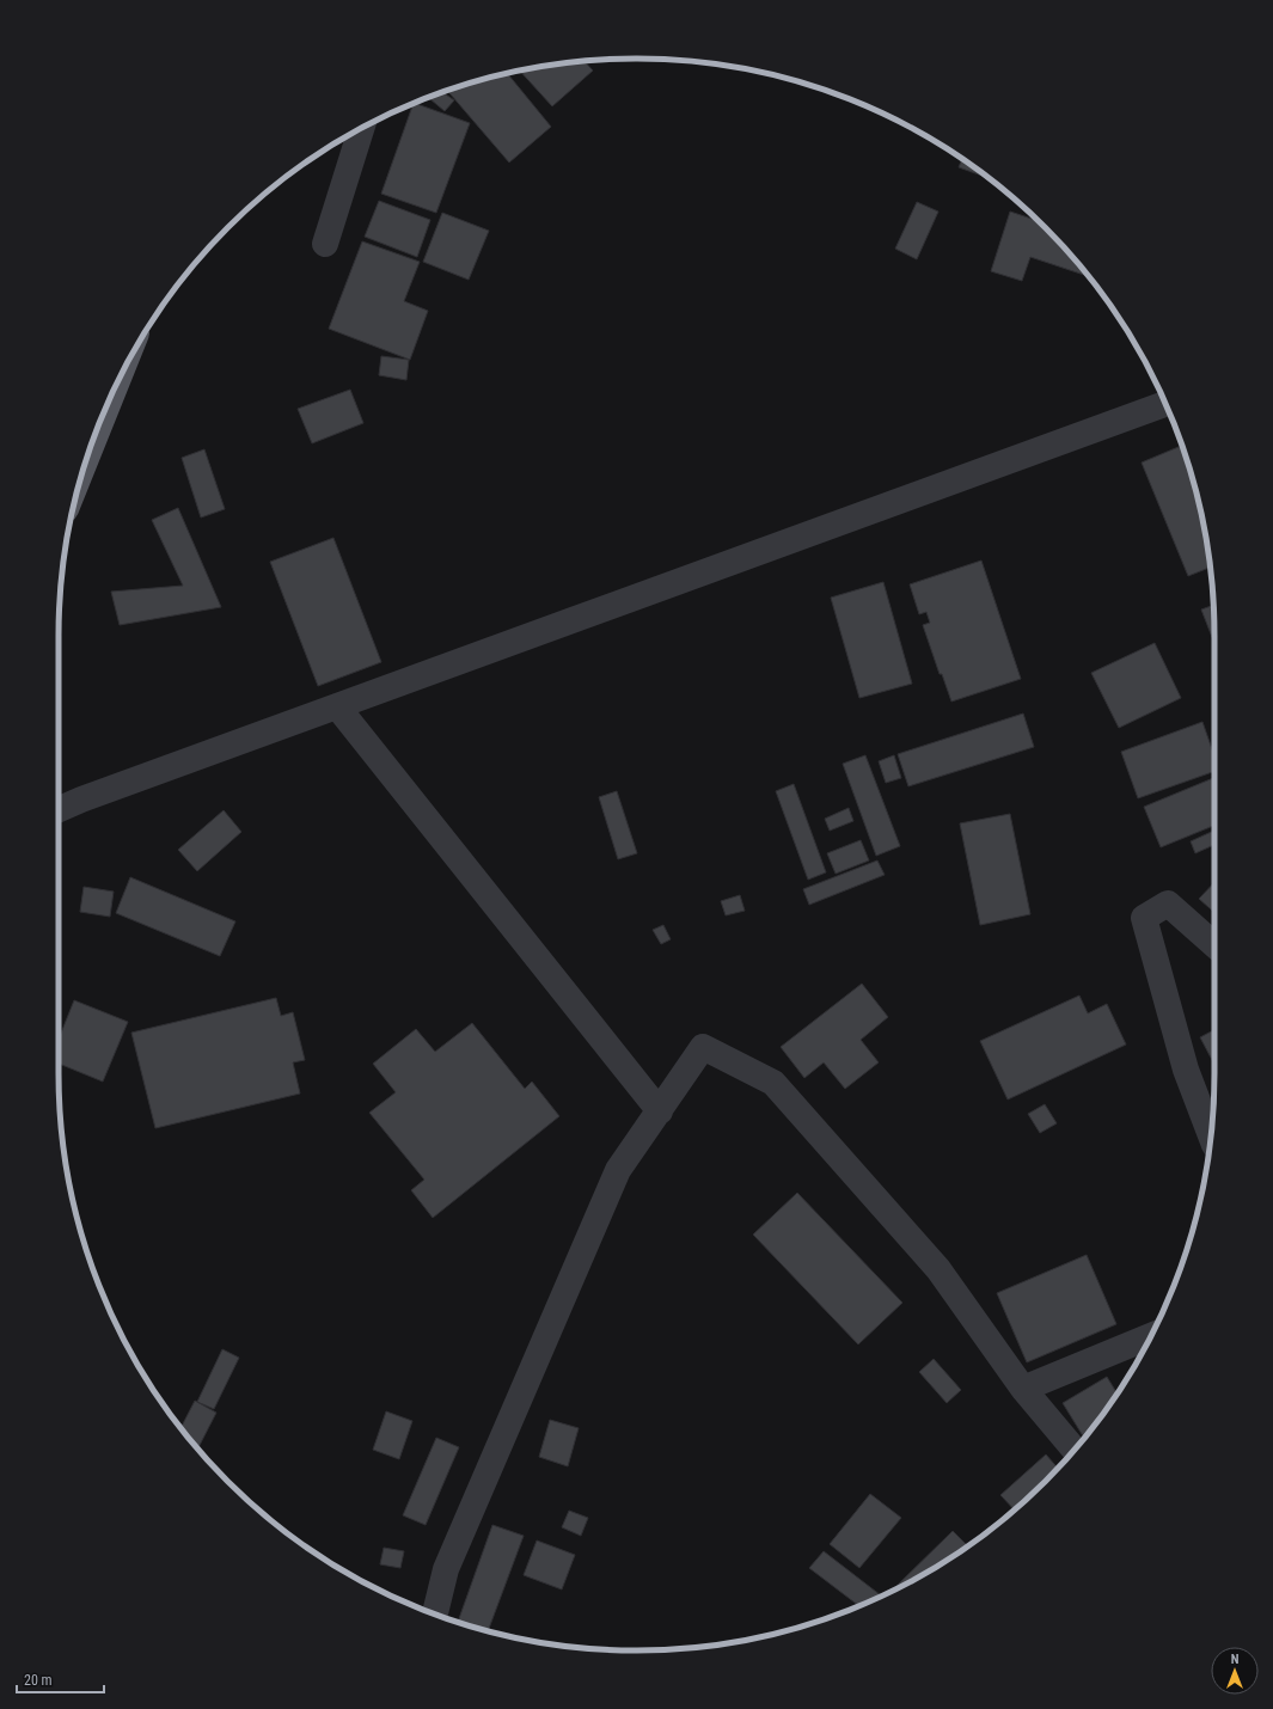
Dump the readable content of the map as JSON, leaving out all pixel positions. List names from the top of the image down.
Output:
{
  "scale_bar": "20 m",
  "north": "top"
}
